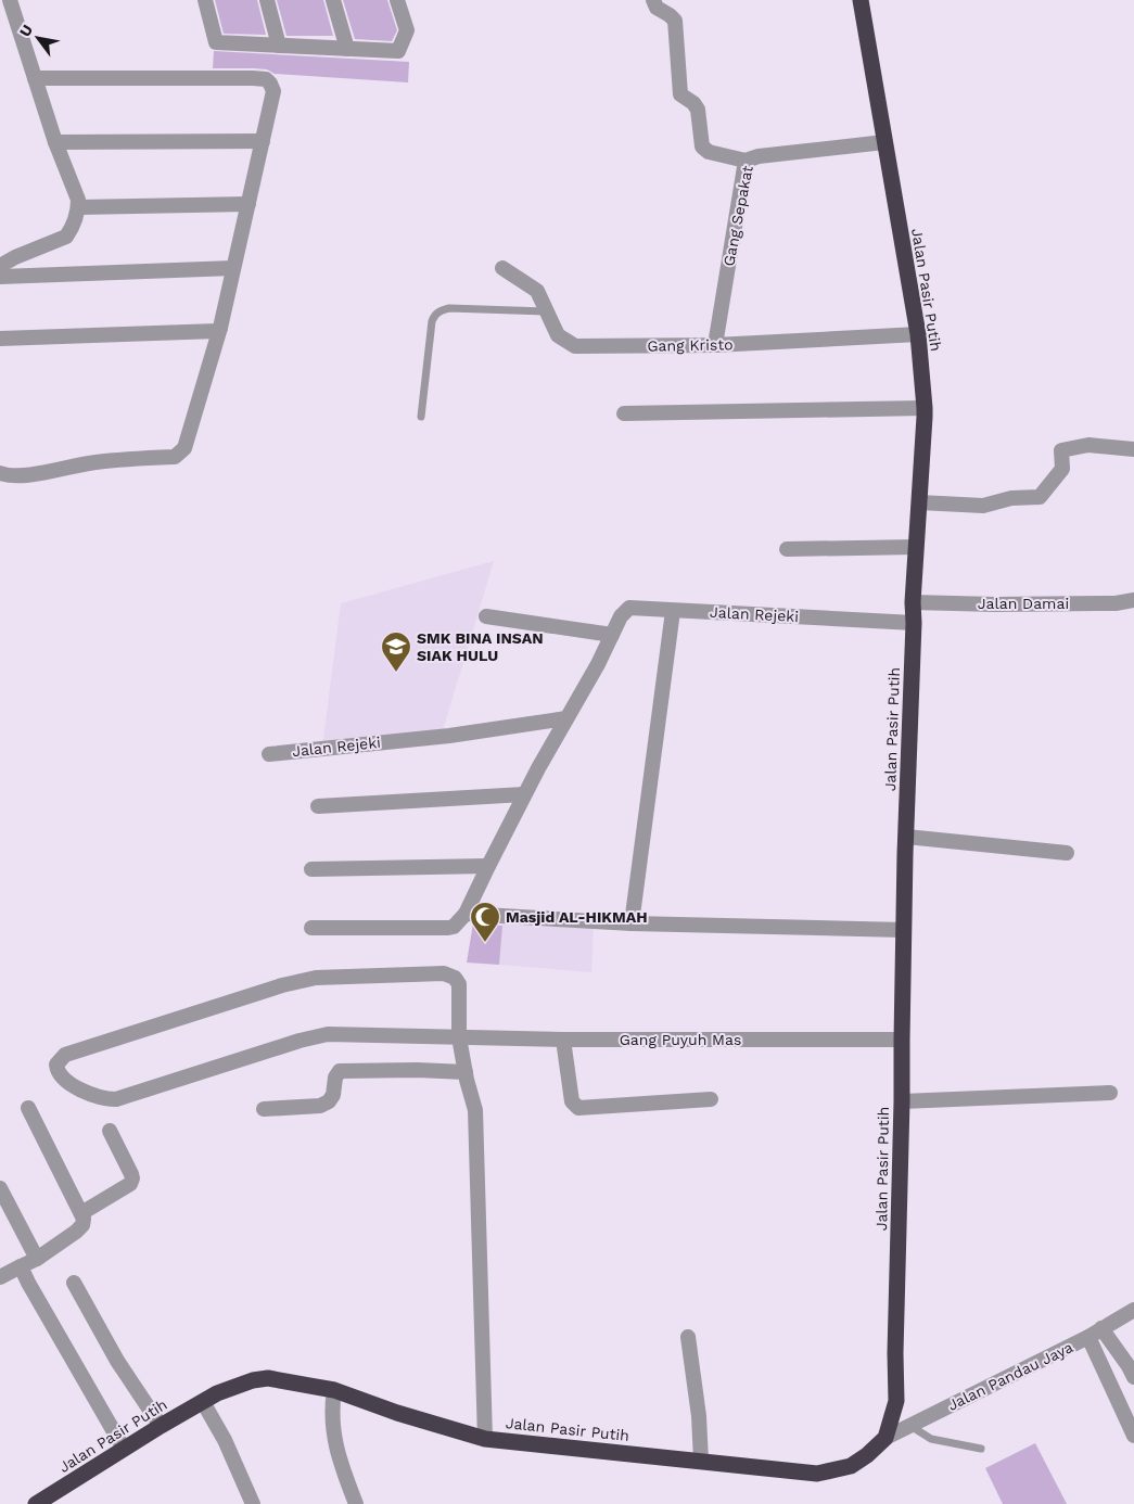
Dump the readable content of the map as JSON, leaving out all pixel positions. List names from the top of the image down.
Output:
{
  "streets": {
    "highway": ["Jalan Pasir Putih"],
    "street": [
      "Gang Sepakat",
      "Gang Kristo",
      "Jalan Damai",
      "Jalan Rejeki",
      "Gang Puyuh Mas",
      "Jalan Pandau Jaya"
    ]
  },
  "crossings": [
    ["Gang Sepakat", "Jalan Pasir Putih"],
    ["Gang Sepakat", "Gang Kristo"],
    ["Jalan Pasir Putih", "Gang Kristo"],
    ["Jalan Pasir Putih", "Jalan Damai"],
    ["Jalan Pasir Putih", "Jalan Rejeki"],
    ["Jalan Pasir Putih", "Gang Puyuh Mas"],
    ["Jalan Pasir Putih", "Jalan Pandau Jaya"]
  ],
  "places": {
    "school or university": ["SMK BINA INSAN SIAK HULU"],
    "mosque": ["Masjid AL-HIKMAH"]
  },
  "north": "top left"
}
